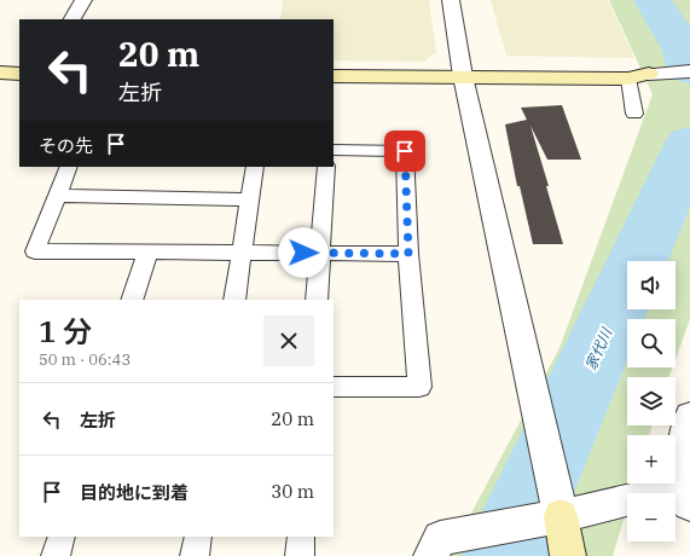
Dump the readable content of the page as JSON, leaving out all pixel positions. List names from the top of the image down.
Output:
{
  "water": ["家代川"],
  "page": {
    "turn": ["20 m", "左折"],
    "then": "その先",
    "map_buttons": ["+", "−"],
    "heading": ["1 分", "50 m · 06:43"],
    "list": [
      {
        "name": "左折",
        "value": "20 m"
      },
      {
        "name": "目的地に到着",
        "value": "30 m"
      }
    ]
  }
}
